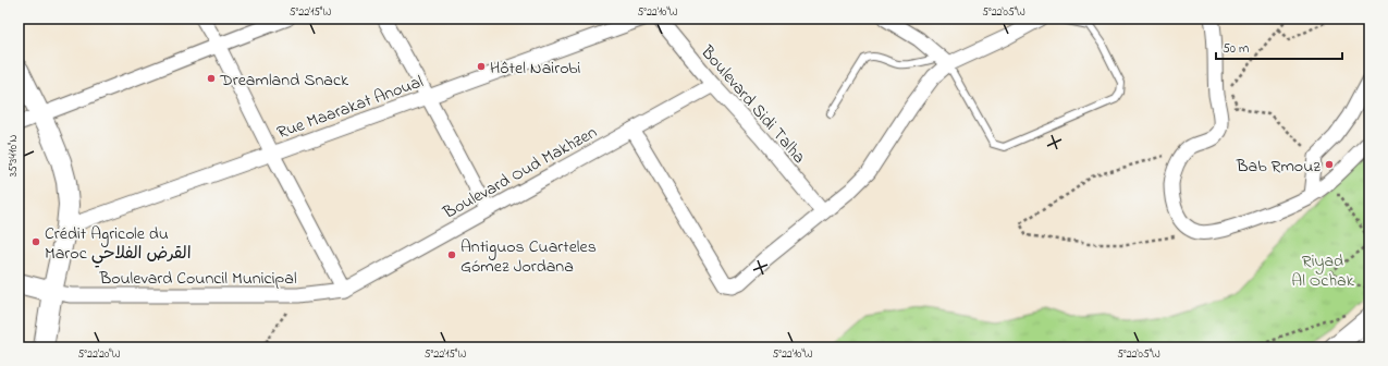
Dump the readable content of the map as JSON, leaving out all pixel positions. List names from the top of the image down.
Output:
{
  "streets": {
    "street": [
      "Boulevard Sidi Talha",
      "Rue Maarakat Anoual",
      "Boulevard Oud Makhzen",
      "Boulevard Council Municipal"
    ]
  },
  "crossings": [
    ["Boulevard Sidi Talha", "Boulevard Oud Makhzen"],
    ["Boulevard Oud Makhzen", "Boulevard Council Municipal"]
  ],
  "parks": ["Riyad Al Ochak"],
  "places": [
    "Hôtel Nairobi",
    "Dreamland Snack",
    "Bab Rmouz",
    "Crédit Agricole du Maroc القرض الفلاحي",
    "Antiguos Cuarteles Gómez Jordana"
  ],
  "scale_bar": "50 m",
  "coordinates": [
    "5°22'15\"W",
    "5°22'10\"W",
    "5°22'05\"W",
    "35°34'10\"N",
    "5°22'20\"W"
  ]
}
